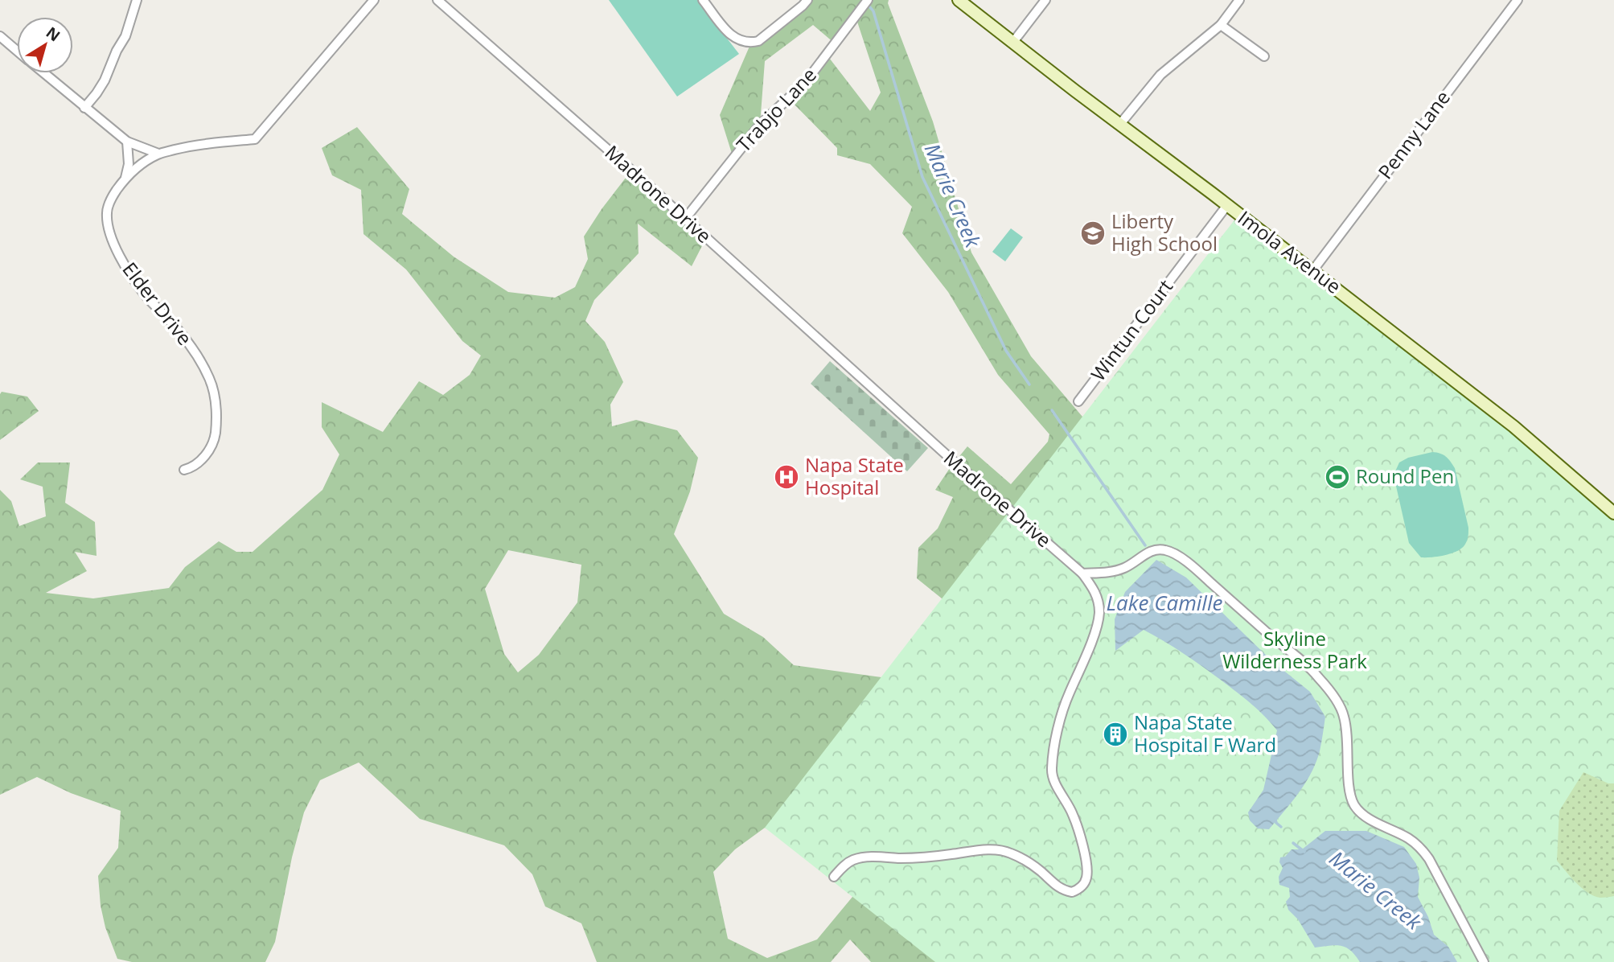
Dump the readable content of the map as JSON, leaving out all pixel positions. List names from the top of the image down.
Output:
{
  "streets": {
    "street": [
      "Trabjo Lane",
      "Penny Lane",
      "Madrone Drive",
      "Imola Avenue",
      "Elder Drive",
      "Wintun Court"
    ]
  },
  "crossings": [
    ["Trabjo Lane", "Madrone Drive"],
    ["Penny Lane", "Imola Avenue"],
    ["Imola Avenue", "Wintun Court"]
  ],
  "water": ["Marie Creek", "Lake Camille"],
  "parks": ["Skyline Wilderness Park"],
  "places": {
    "school or university": ["Liberty High School"],
    "hospital": ["Napa State Hospital"],
    "sports": ["Round Pen"],
    "building": ["Napa State Hospital F Ward"]
  },
  "north": "top right"
}
